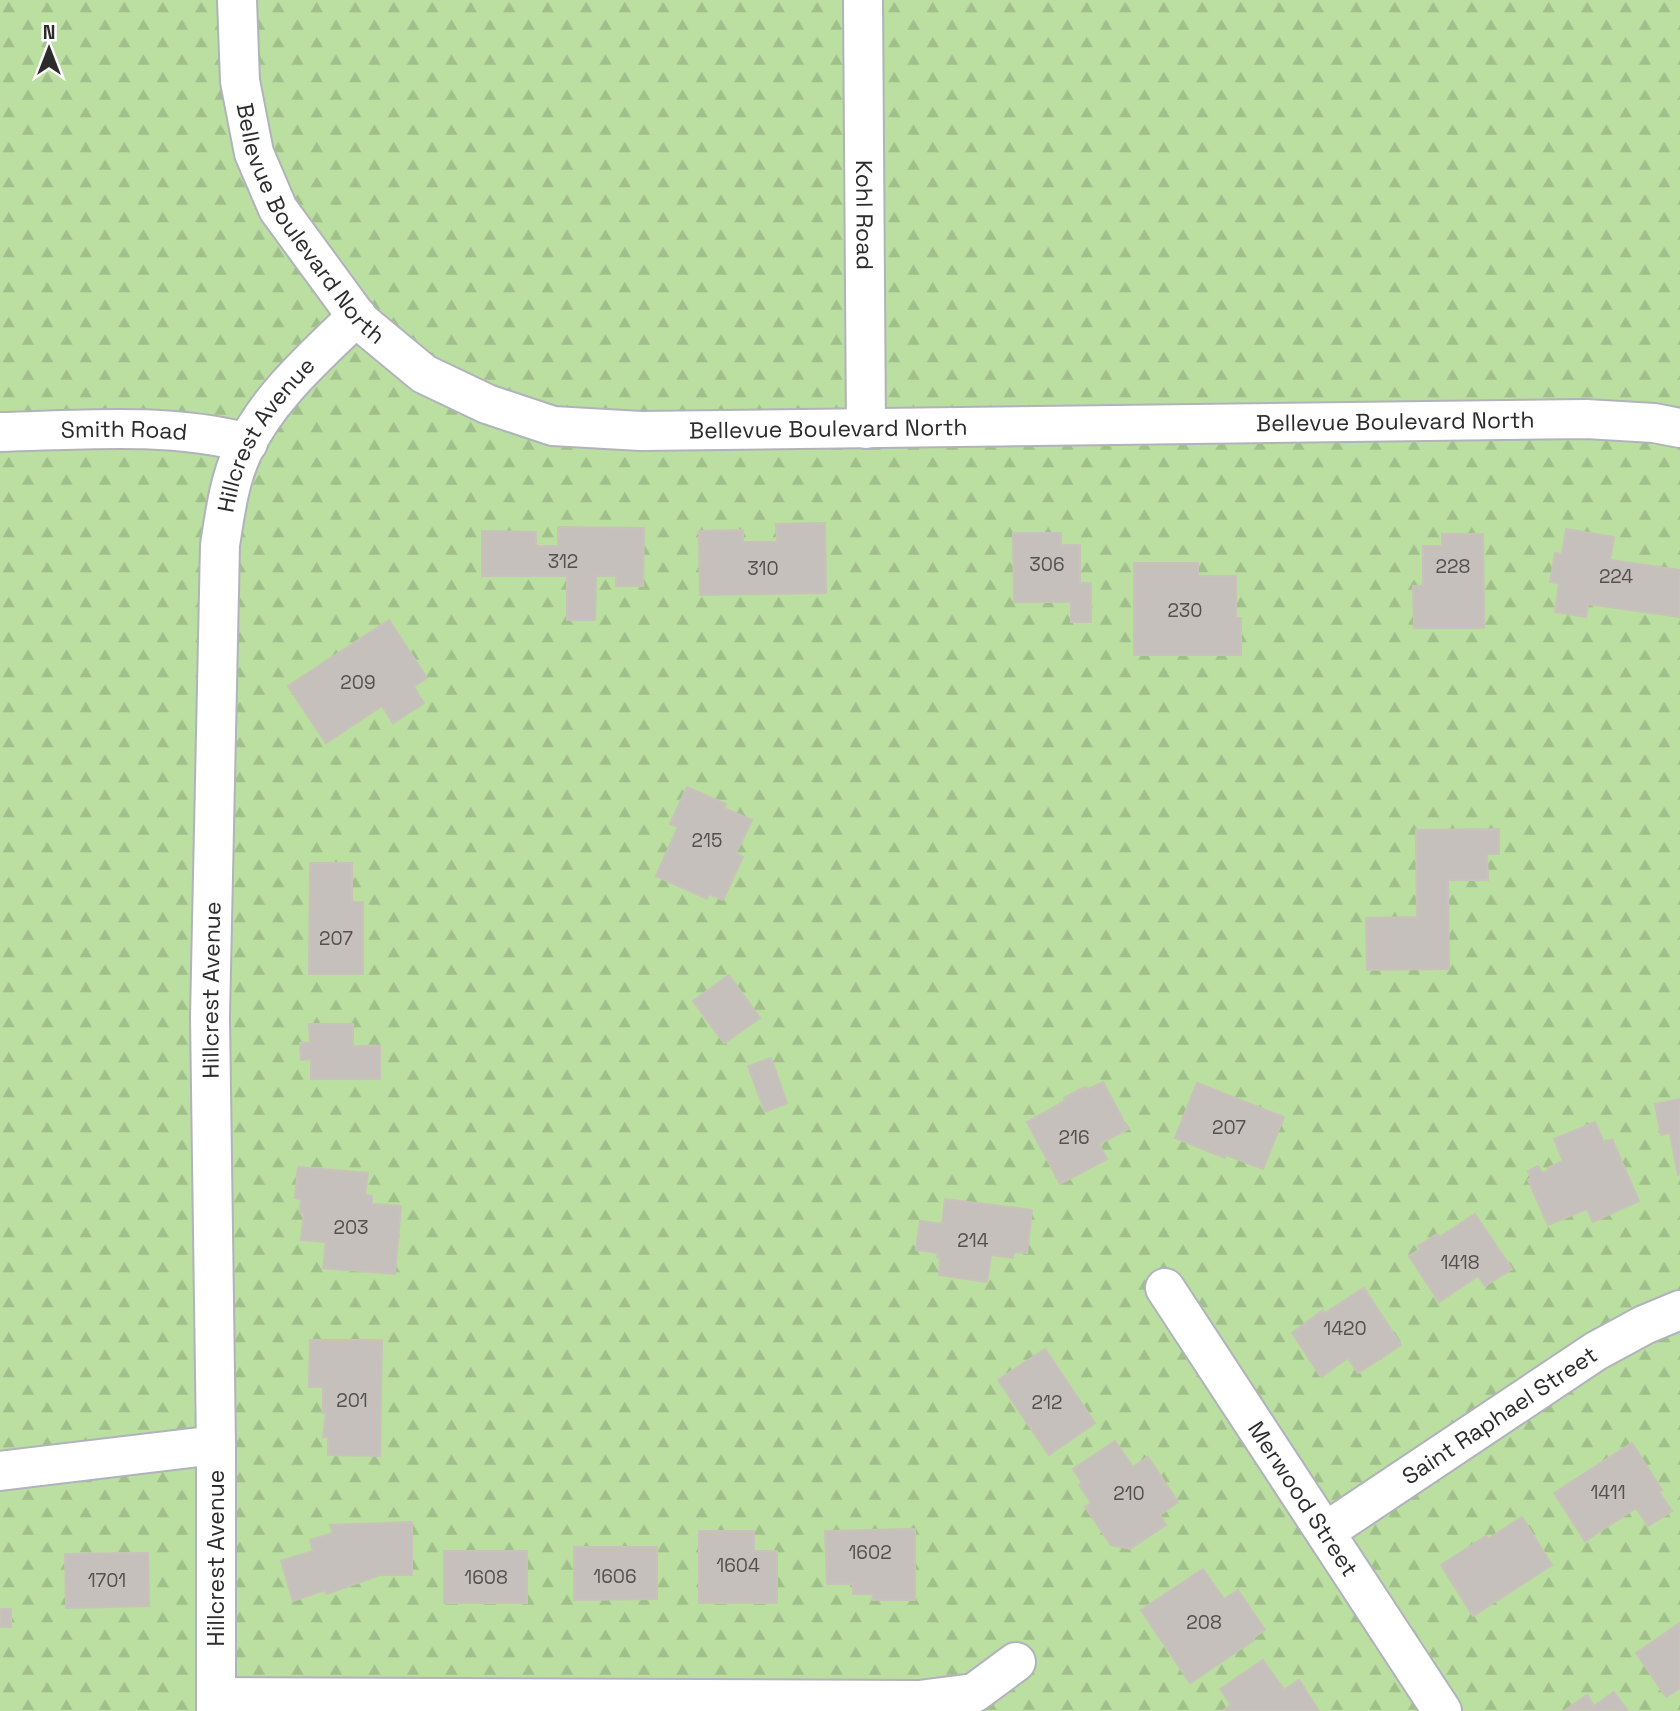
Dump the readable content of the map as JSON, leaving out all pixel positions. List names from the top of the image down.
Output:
{
  "streets": {
    "street": [
      "Kohl Road",
      "Bellevue Boulevard North",
      "Smith Road",
      "Hillcrest Avenue",
      "Saint Raphael Street",
      "Merwood Street"
    ]
  },
  "crossings": [
    ["Kohl Road", "Bellevue Boulevard North"],
    ["Bellevue Boulevard North", "Hillcrest Avenue"],
    ["Smith Road", "Hillcrest Avenue"],
    ["Saint Raphael Street", "Merwood Street"]
  ],
  "house_numbers": [
    "312",
    "306",
    "228",
    "310",
    "224",
    "230",
    "209",
    "215",
    "207",
    "207",
    "216",
    "203",
    "214",
    "1418",
    "1420",
    "201",
    "212",
    "1411",
    "210",
    "1602",
    "1604",
    "1606",
    "1608",
    "1701",
    "208"
  ],
  "north": "top"
}
